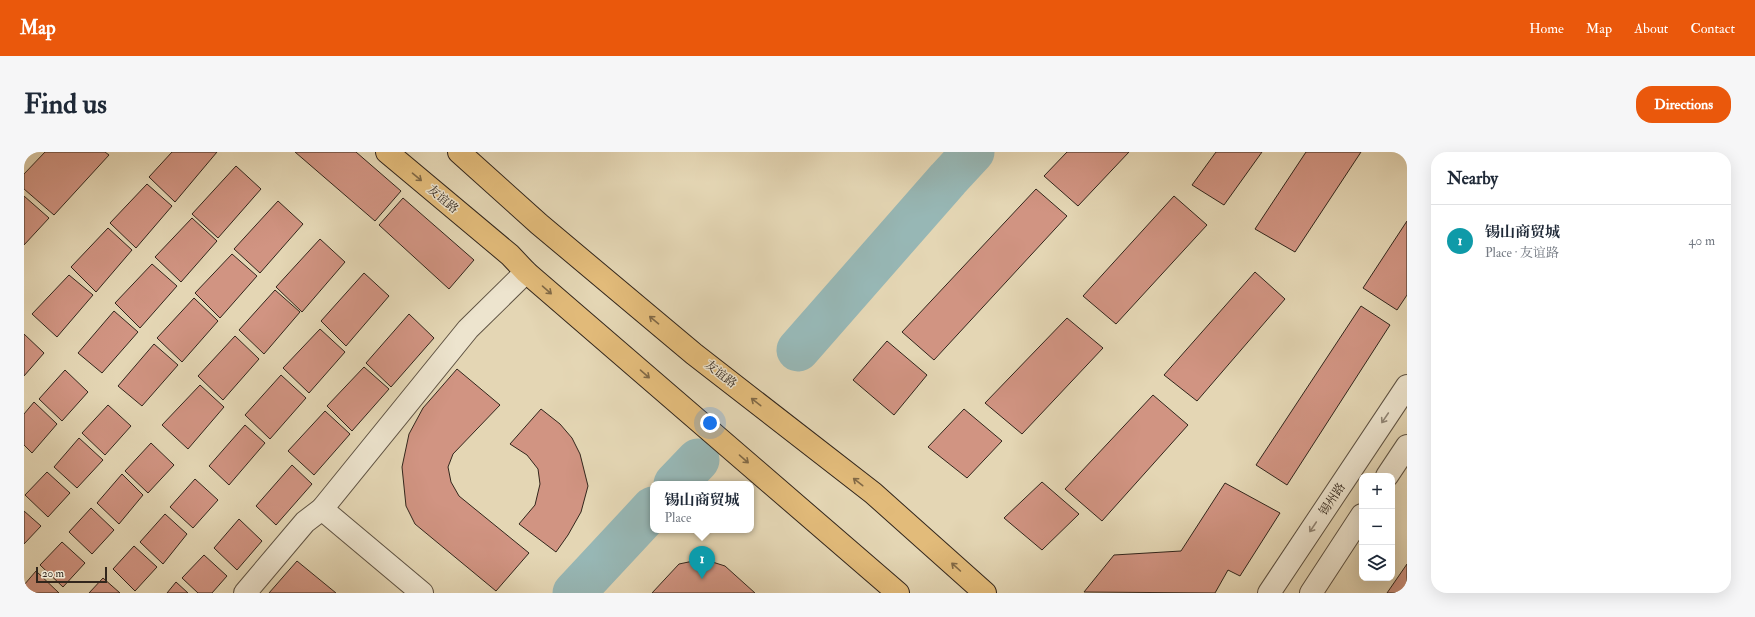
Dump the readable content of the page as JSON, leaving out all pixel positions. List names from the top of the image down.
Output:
{
  "streets": {
    "main road": ["友谊路"],
    "street": ["锡州路"]
  },
  "scale_bar": "20 m",
  "page": {
    "header": "Map",
    "nav": [
      "Home",
      "Map",
      "About",
      "Contact"
    ],
    "buttons": "Directions",
    "title": "Find us",
    "heading": "Nearby",
    "list": [
      {
        "mark": "1",
        "name": "锡山商贸城",
        "note": "Place · 友谊路",
        "value": "40 m"
      }
    ],
    "map_buttons": ["+", "−"],
    "popup": ["锡山商贸城", "Place"],
    "pins": "1",
    "scale": "20 m"
  }
}
